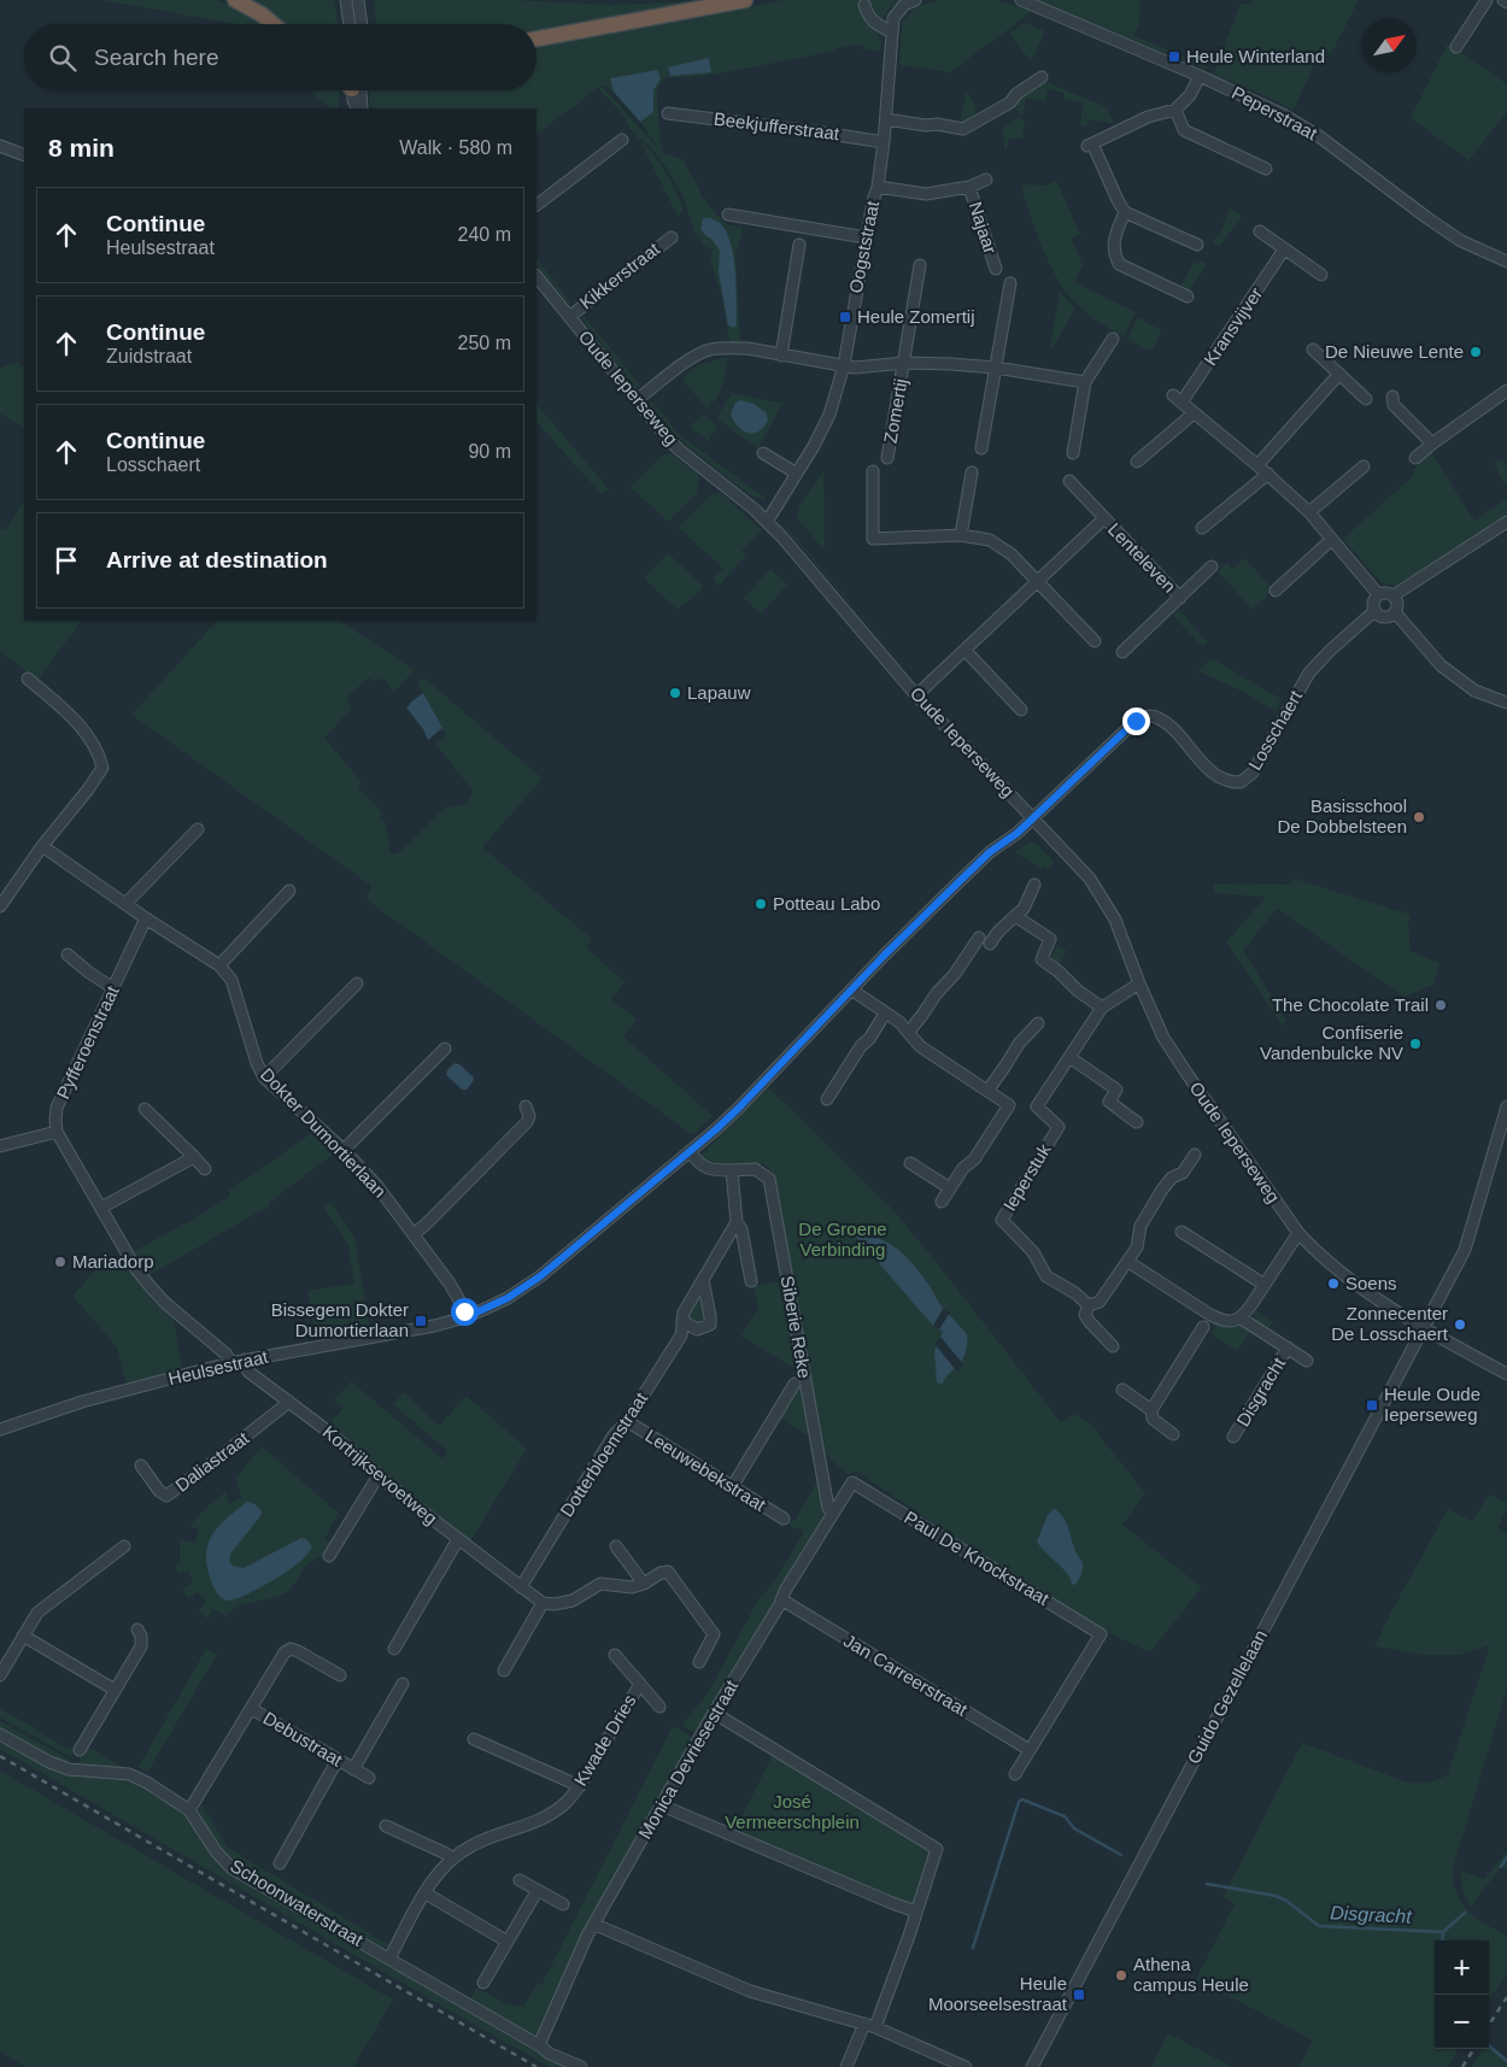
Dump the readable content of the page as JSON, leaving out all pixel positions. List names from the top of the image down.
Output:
{
  "streets": {
    "street": [
      "Peperstraat",
      "Beekjufferstraat",
      "Najaar",
      "Oogststraat",
      "Kikkerstraat",
      "Kransvijver",
      "Oude Ieperseweg",
      "Zomertij",
      "Lenteleven",
      "Losschaert",
      "Pyfferoenstraat",
      "Dokter Dumortierlaan",
      "Ieperstuk",
      "Siberie Reke",
      "Heulsestraat",
      "Disgracht",
      "Dotterbloemstraat",
      "Daliastraat",
      "Leeuwebekstraat",
      "Kortrijksevoetweg",
      "Paul De Knockstraat",
      "Jan Carreerstraat",
      "Guido Gezellelaan",
      "Debustraat",
      "Kwade Dries",
      "Monica Devriesestraat",
      "Schoonwaterstraat"
    ]
  },
  "crossings": [
    ["Beekjufferstraat", "Oogststraat"],
    ["Najaar", "Oogststraat"],
    ["Oogststraat", "Oude Ieperseweg"],
    ["Oogststraat", "Zomertij"],
    ["Kikkerstraat", "Oude Ieperseweg"],
    ["Kransvijver", "Losschaert"],
    ["Oude Ieperseweg", "Zomertij"],
    ["Oude Ieperseweg", "Lenteleven"],
    ["Oude Ieperseweg", "Losschaert"],
    ["Oude Ieperseweg", "Ieperstuk"],
    ["Oude Ieperseweg", "Heulsestraat"],
    ["Oude Ieperseweg", "Guido Gezellelaan"],
    ["Losschaert", "Heulsestraat"],
    ["Pyfferoenstraat", "Dokter Dumortierlaan"],
    ["Dokter Dumortierlaan", "Heulsestraat"],
    ["Siberie Reke", "Monica Devriesestraat"],
    ["Heulsestraat", "Kortrijksevoetweg"],
    ["Dotterbloemstraat", "Leeuwebekstraat"],
    ["Dotterbloemstraat", "Kortrijksevoetweg"],
    ["Daliastraat", "Kortrijksevoetweg"],
    ["Paul De Knockstraat", "Jan Carreerstraat"],
    ["Paul De Knockstraat", "Monica Devriesestraat"],
    ["Jan Carreerstraat", "Monica Devriesestraat"],
    ["Kwade Dries", "Schoonwaterstraat"],
    ["Monica Devriesestraat", "Schoonwaterstraat"]
  ],
  "water": ["Disgracht"],
  "parks": ["De Groene Verbinding", "José Vermeerschplein"],
  "places": {
    "transit": [
      "Heule Winterland",
      "Heule Zomertij",
      "Bissegem Dokter Dumortierlaan",
      "Heule Oude Ieperseweg",
      "Heule Moorseelsestraat"
    ],
    "other": [
      "De Nieuwe Lente",
      "Lapauw",
      "Basisschool De Dobbelsteen",
      "Potteau Labo",
      "The Chocolate Trail",
      "Confiserie Vandenbulcke NV",
      "Mariadorp",
      "Soens",
      "Zonnecenter De Losschaert",
      "Athena campus Heule"
    ]
  },
  "north": "top right",
  "page": {
    "search": "Search here",
    "heading": ["8 min", "Walk · 580 m"],
    "list": [
      ["Continue", "Heulsestraat", "240 m"],
      ["Continue", "Zuidstraat", "250 m"],
      ["Continue", "Losschaert", "90 m"],
      "Arrive at destination"
    ],
    "map_buttons": ["+", "−"]
  }
}
